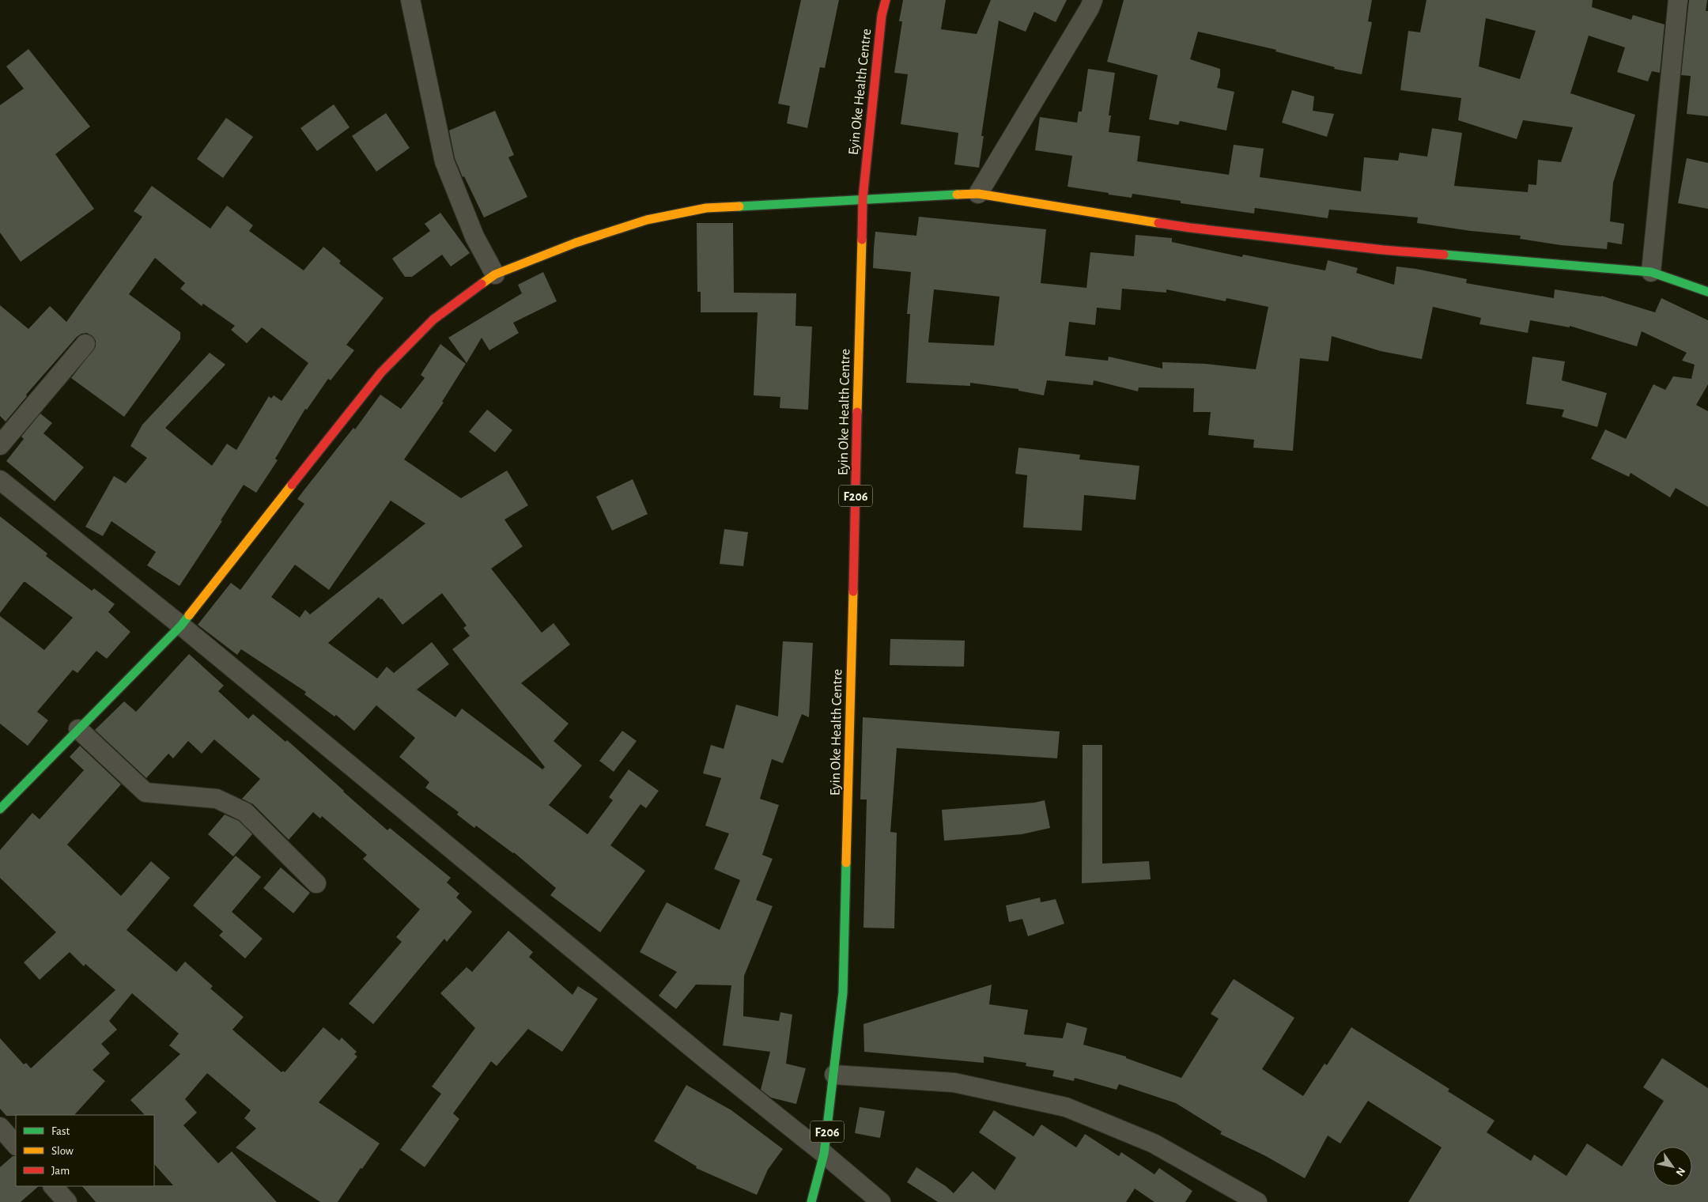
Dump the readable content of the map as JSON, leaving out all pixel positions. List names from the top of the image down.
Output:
{
  "streets": {
    "street": ["Eyin Oke Health Centre", "F206"]
  },
  "crossings": [
    ["Eyin Oke Health Centre", "F206"]
  ],
  "legend": ["Fast", "Slow", "Jam"],
  "north": "bottom right"
}
